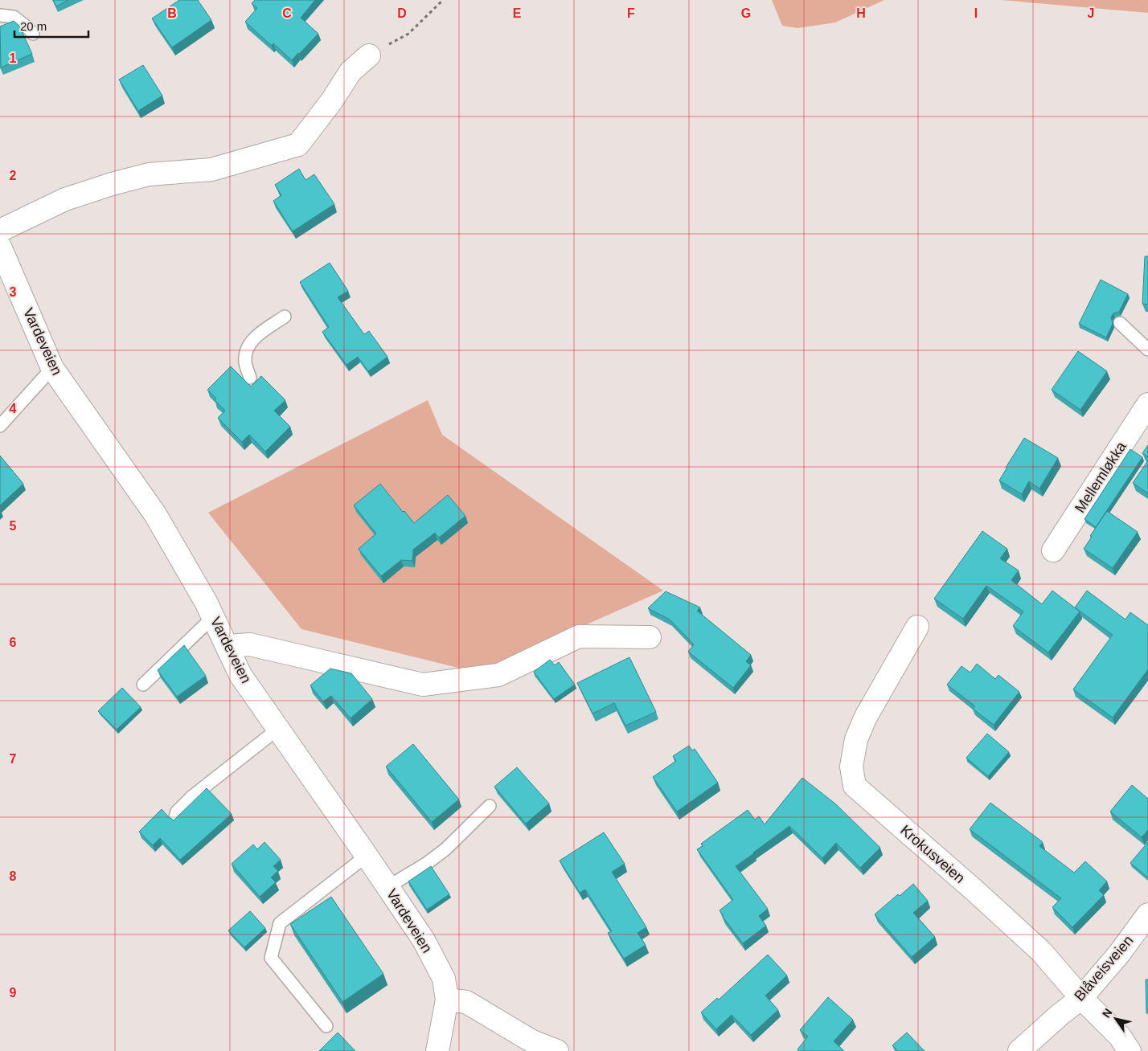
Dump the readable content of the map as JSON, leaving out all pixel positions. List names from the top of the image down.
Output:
{
  "streets": {
    "street": [
      "Vardeveien",
      "Mellemløkka",
      "Krokusveien",
      "Blåveisveien"
    ]
  },
  "crossings": [
    ["Krokusveien", "Blåveisveien"]
  ],
  "scale_bar": "20 m",
  "north": "top left",
  "grid": {
    "columns": [
      "B",
      "C",
      "D",
      "E",
      "F",
      "G",
      "H",
      "I",
      "J"
    ],
    "rows": [
      "1",
      "2",
      "3",
      "4",
      "5",
      "6",
      "7",
      "8",
      "9"
    ]
  }
}
